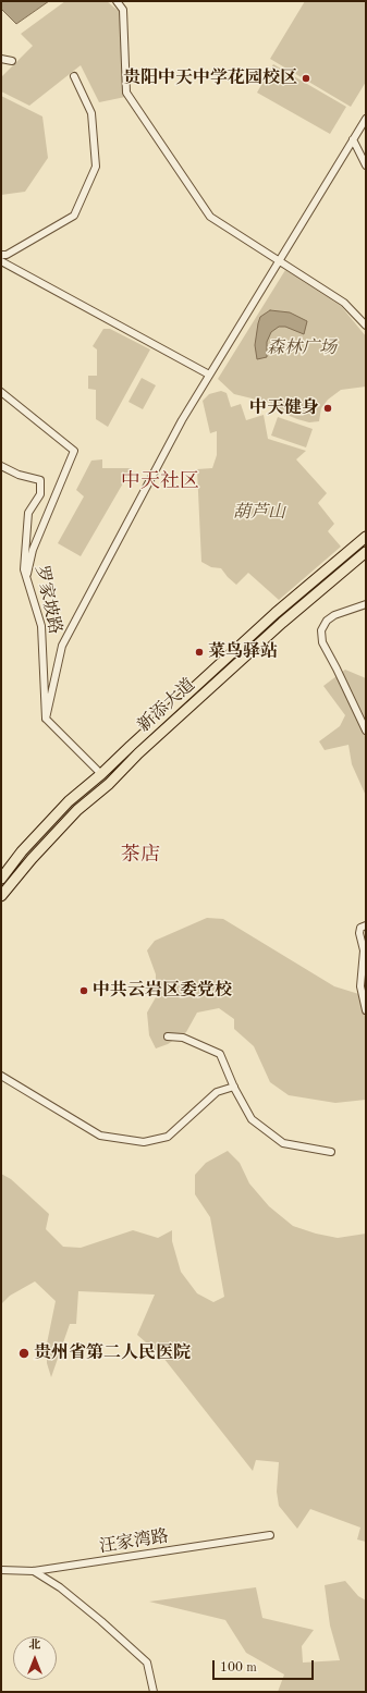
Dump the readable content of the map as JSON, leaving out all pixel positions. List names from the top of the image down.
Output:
{
  "streets": {
    "main road": ["新添大道"],
    "street": ["罗家坡路", "汪家湾路"]
  },
  "districts": ["中天社区", "茶店"],
  "parks": ["森林广场", "葫芦山"],
  "places": [
    "贵阳中天中学花园校区",
    "中天健身",
    "菜鸟驿站",
    "中共云岩区委党校",
    "贵州省第二人民医院"
  ],
  "scale_bar": "100 m",
  "north": "top"
}
